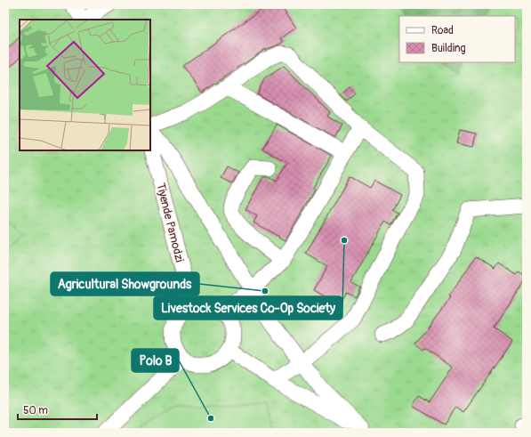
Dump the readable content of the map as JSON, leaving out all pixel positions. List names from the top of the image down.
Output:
{
  "streets": {
    "lane": ["Tiyende Pamodzi"]
  },
  "places": ["Livestock Services Co-Op Society", "Agricultural Showgrounds", "Polo B"],
  "legend": ["Road", "Building"],
  "scale_bar": "50 m"
}
